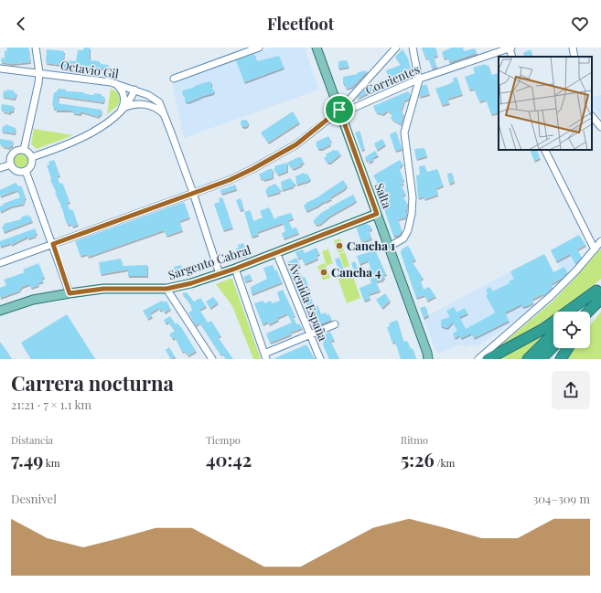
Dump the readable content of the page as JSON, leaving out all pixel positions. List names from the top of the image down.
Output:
{
  "streets": {
    "main road": ["Salta", "Sargento Cabral"],
    "street": ["Octavio Gil", "Corrientes", "Avenida España"]
  },
  "crossings": [
    ["Octavio Gil", "Corrientes"],
    ["Octavio Gil", "Sargento Cabral"],
    ["Corrientes", "Salta"],
    ["Salta", "Sargento Cabral"],
    ["Sargento Cabral", "Avenida España"]
  ],
  "places": ["Cancha 1", "Cancha 4"],
  "page": {
    "header": "Fleetfoot",
    "heading": ["Carrera nocturna", "21:21 · 7 × 1.1 km"],
    "stats": [
      ["Distancia", "7.49 km"],
      ["Tiempo", "40:42"],
      ["Ritmo", "5:26 /km"]
    ],
    "chart": ["Desnivel", "304–309 m"]
  }
}
